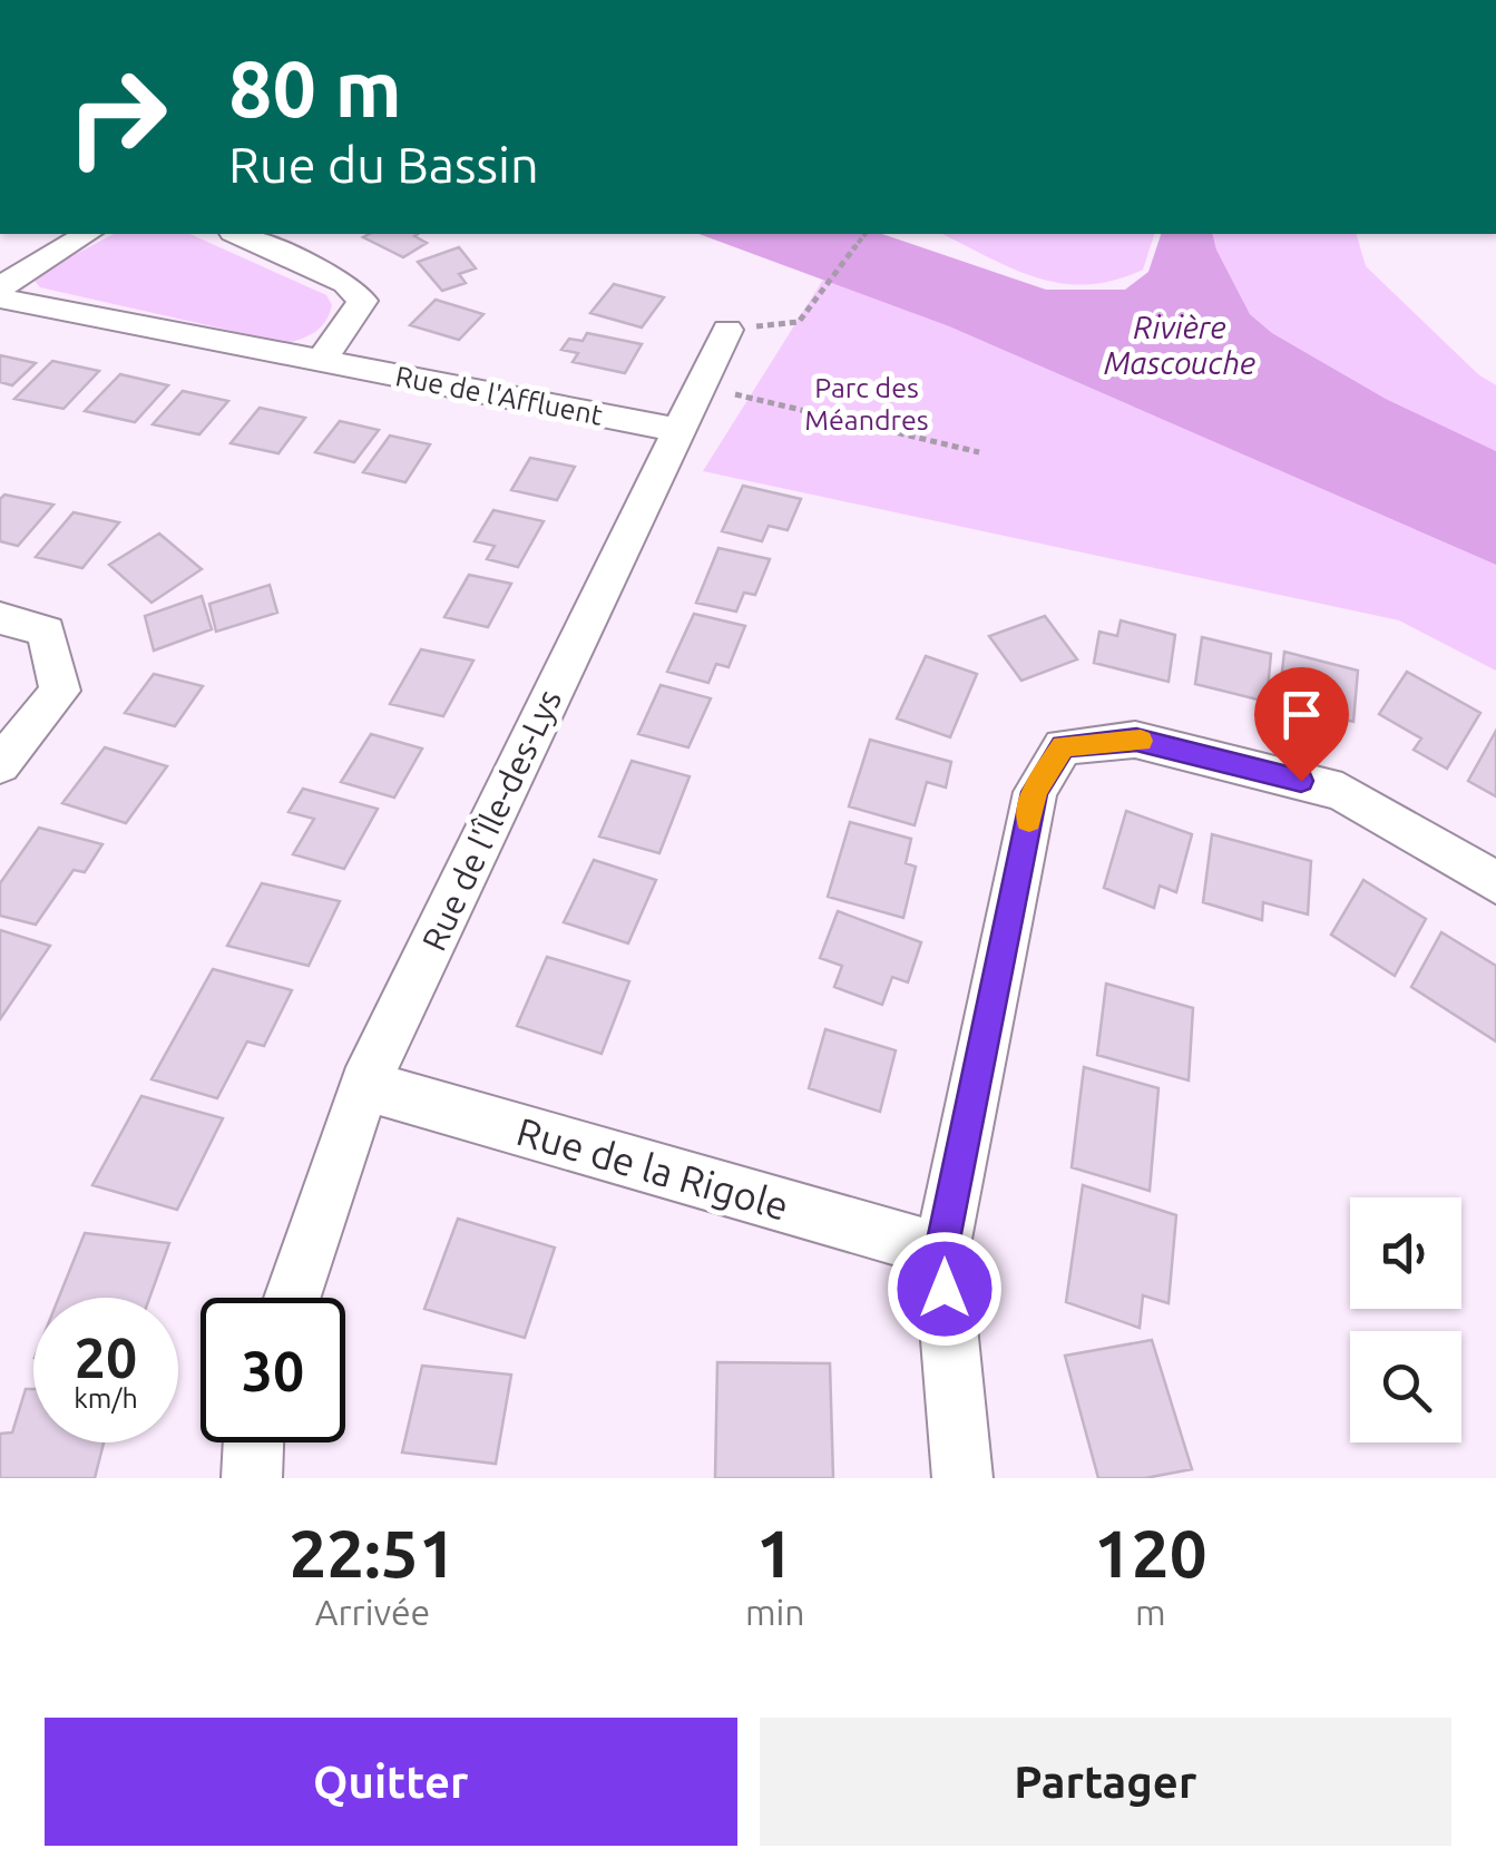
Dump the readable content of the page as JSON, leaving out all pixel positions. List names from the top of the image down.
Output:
{
  "streets": {
    "street": ["Rue de l'Affluent", "Rue de l'Île-des-Lys", "Rue de la Rigole"]
  },
  "crossings": [
    ["Rue de l'Affluent", "Rue de l'Île-des-Lys"],
    ["Rue de l'Île-des-Lys", "Rue de la Rigole"]
  ],
  "water": ["Rivière Mascouche"],
  "parks": ["Parc des Méandres"],
  "page": {
    "turn": ["80 m", "Rue du Bassin"],
    "speed": "20 km/h",
    "limit": "30",
    "eta": [
      "22:51",
      "Arrivée",
      "1",
      "min",
      "120",
      "m"
    ],
    "buttons": ["Quitter", "Partager"]
  }
}
